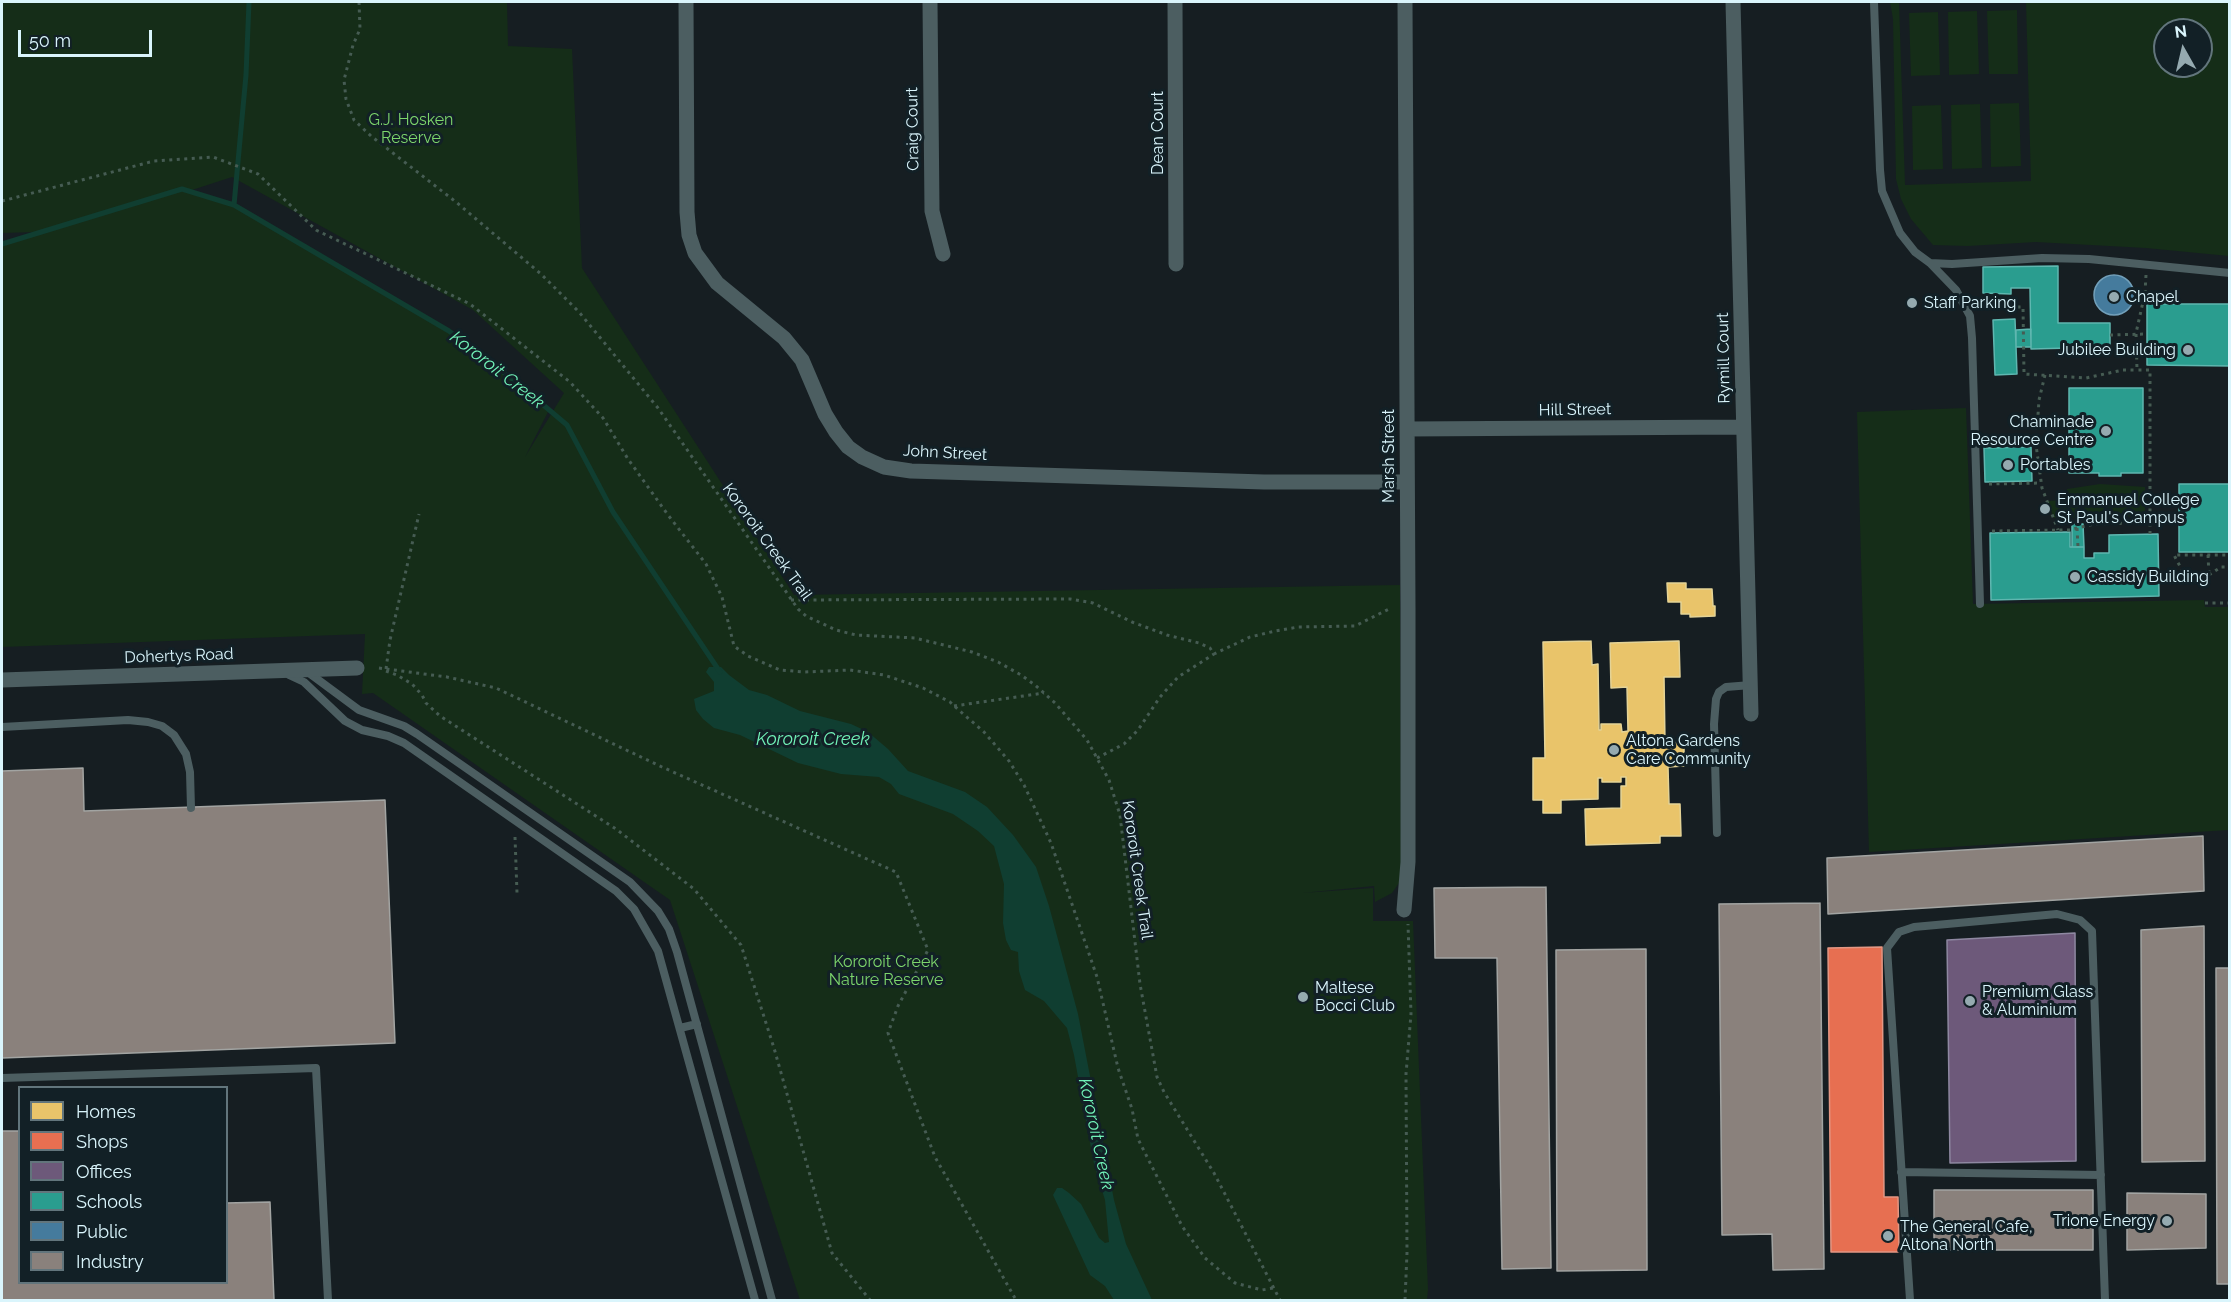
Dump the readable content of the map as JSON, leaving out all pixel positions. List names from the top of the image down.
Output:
{
  "streets": {
    "street": [
      "Craig Court",
      "Dean Court",
      "Rymill Court",
      "Hill Street",
      "John Street",
      "Marsh Street",
      "Dohertys Road"
    ],
    "path": ["Kororoit Creek Trail"]
  },
  "crossings": [
    ["Rymill Court", "Hill Street"],
    ["Hill Street", "Marsh Street"],
    ["John Street", "Marsh Street"]
  ],
  "water": ["Kororoit Creek"],
  "parks": ["G.J. Hosken Reserve", "Kororoit Creek Nature Reserve"],
  "places": [
    "Chapel",
    "Staff Parking",
    "Jubilee Building",
    "Chaminade Resource Centre",
    "Portables",
    "Emmanuel College St Paul's Campus",
    "Cassidy Building",
    "Altona Gardens Care Community",
    "Maltese Bocci Club",
    "Premium Glass & Aluminium",
    "Trione Energy",
    "The General Cafe, Altona North"
  ],
  "legend": [
    "Homes",
    "Shops",
    "Offices",
    "Schools",
    "Public",
    "Industry"
  ],
  "scale_bar": "50 m",
  "north": "top"
}
